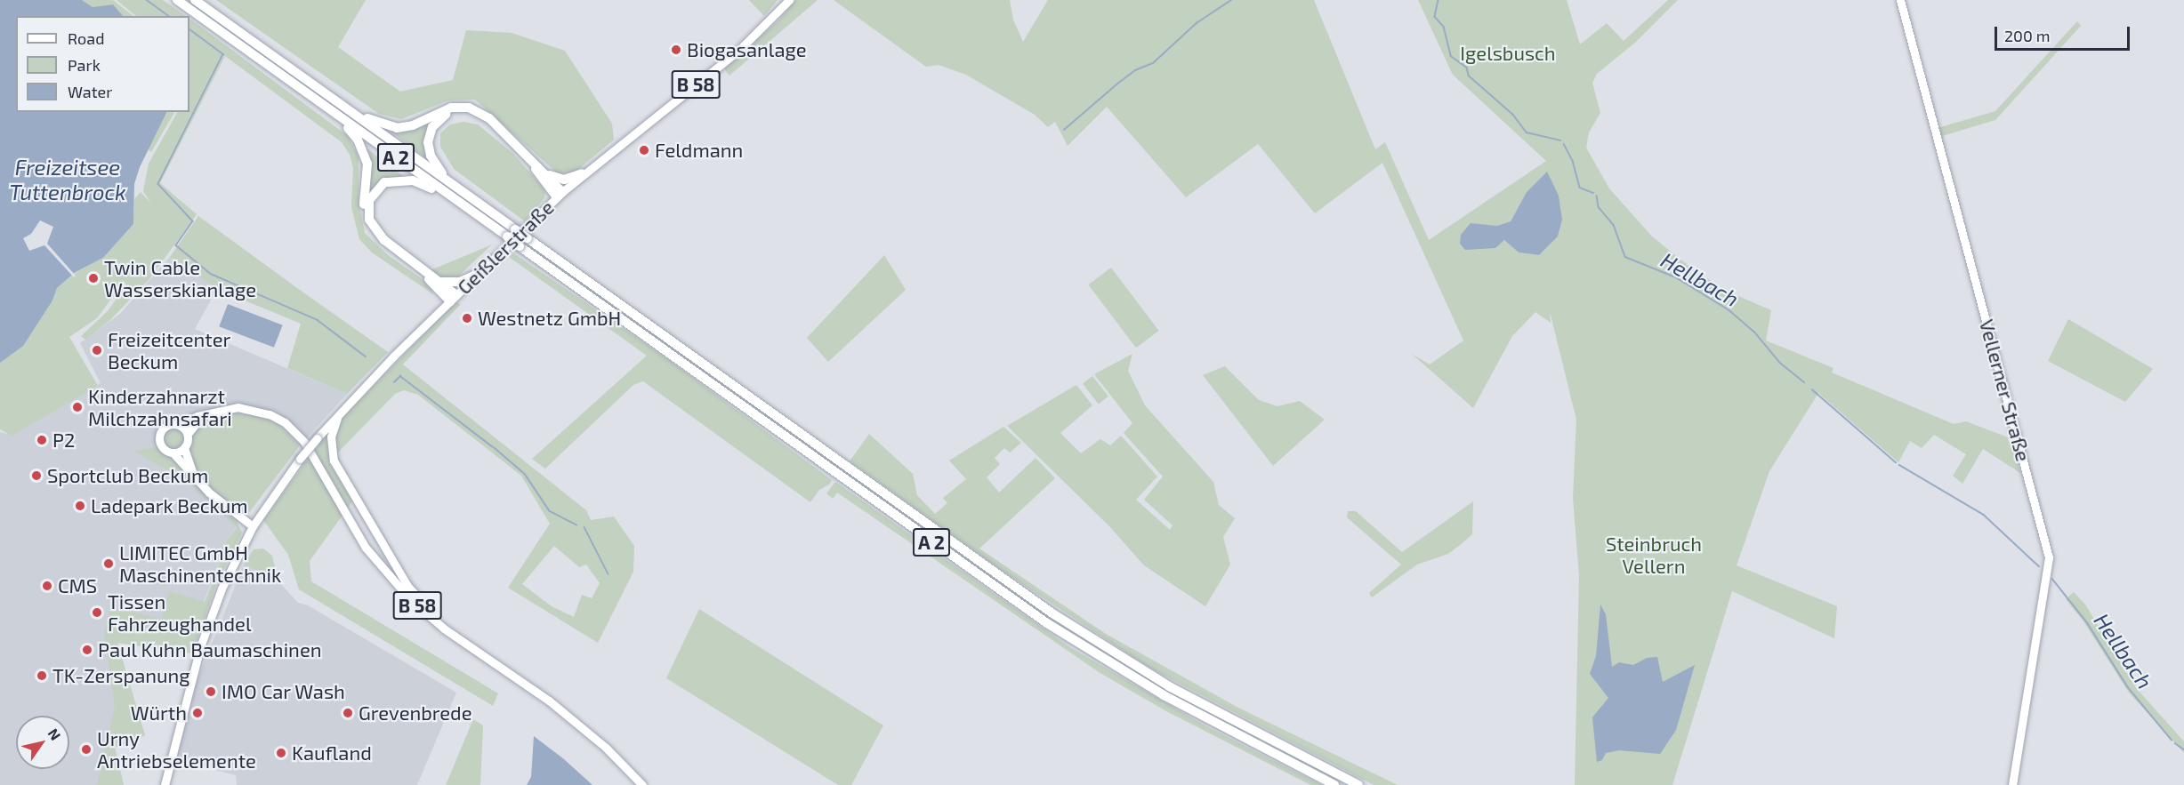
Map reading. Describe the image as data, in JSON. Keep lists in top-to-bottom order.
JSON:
{
  "streets": {
    "highway": ["A 2"],
    "main road": ["B 58", "Geißlerstraße", "Vellerner Straße"]
  },
  "water": ["Freizeitsee Tuttenbrock", "Hellbach"],
  "parks": ["Igelsbusch", "Steinbruch Vellern"],
  "places": [
    "Biogasanlage",
    "Feldmann",
    "Twin Cable Wasserskianlage",
    "Westnetz GmbH",
    "Freizeitcenter Beckum",
    "Kinderzahnarzt Milchzahnsafari",
    "P2",
    "Sportclub Beckum",
    "Ladepark Beckum",
    "LIMITEC GmbH Maschinentechnik",
    "CMS",
    "Tissen Fahrzeughandel",
    "Paul Kuhn Baumaschinen",
    "TK-Zerspanung",
    "IMO Car Wash",
    "Würth",
    "Grevenbrede",
    "Urny Antriebselemente",
    "Kaufland"
  ],
  "legend": ["Road", "Park", "Water"],
  "scale_bar": "200 m",
  "north": "top right"
}
